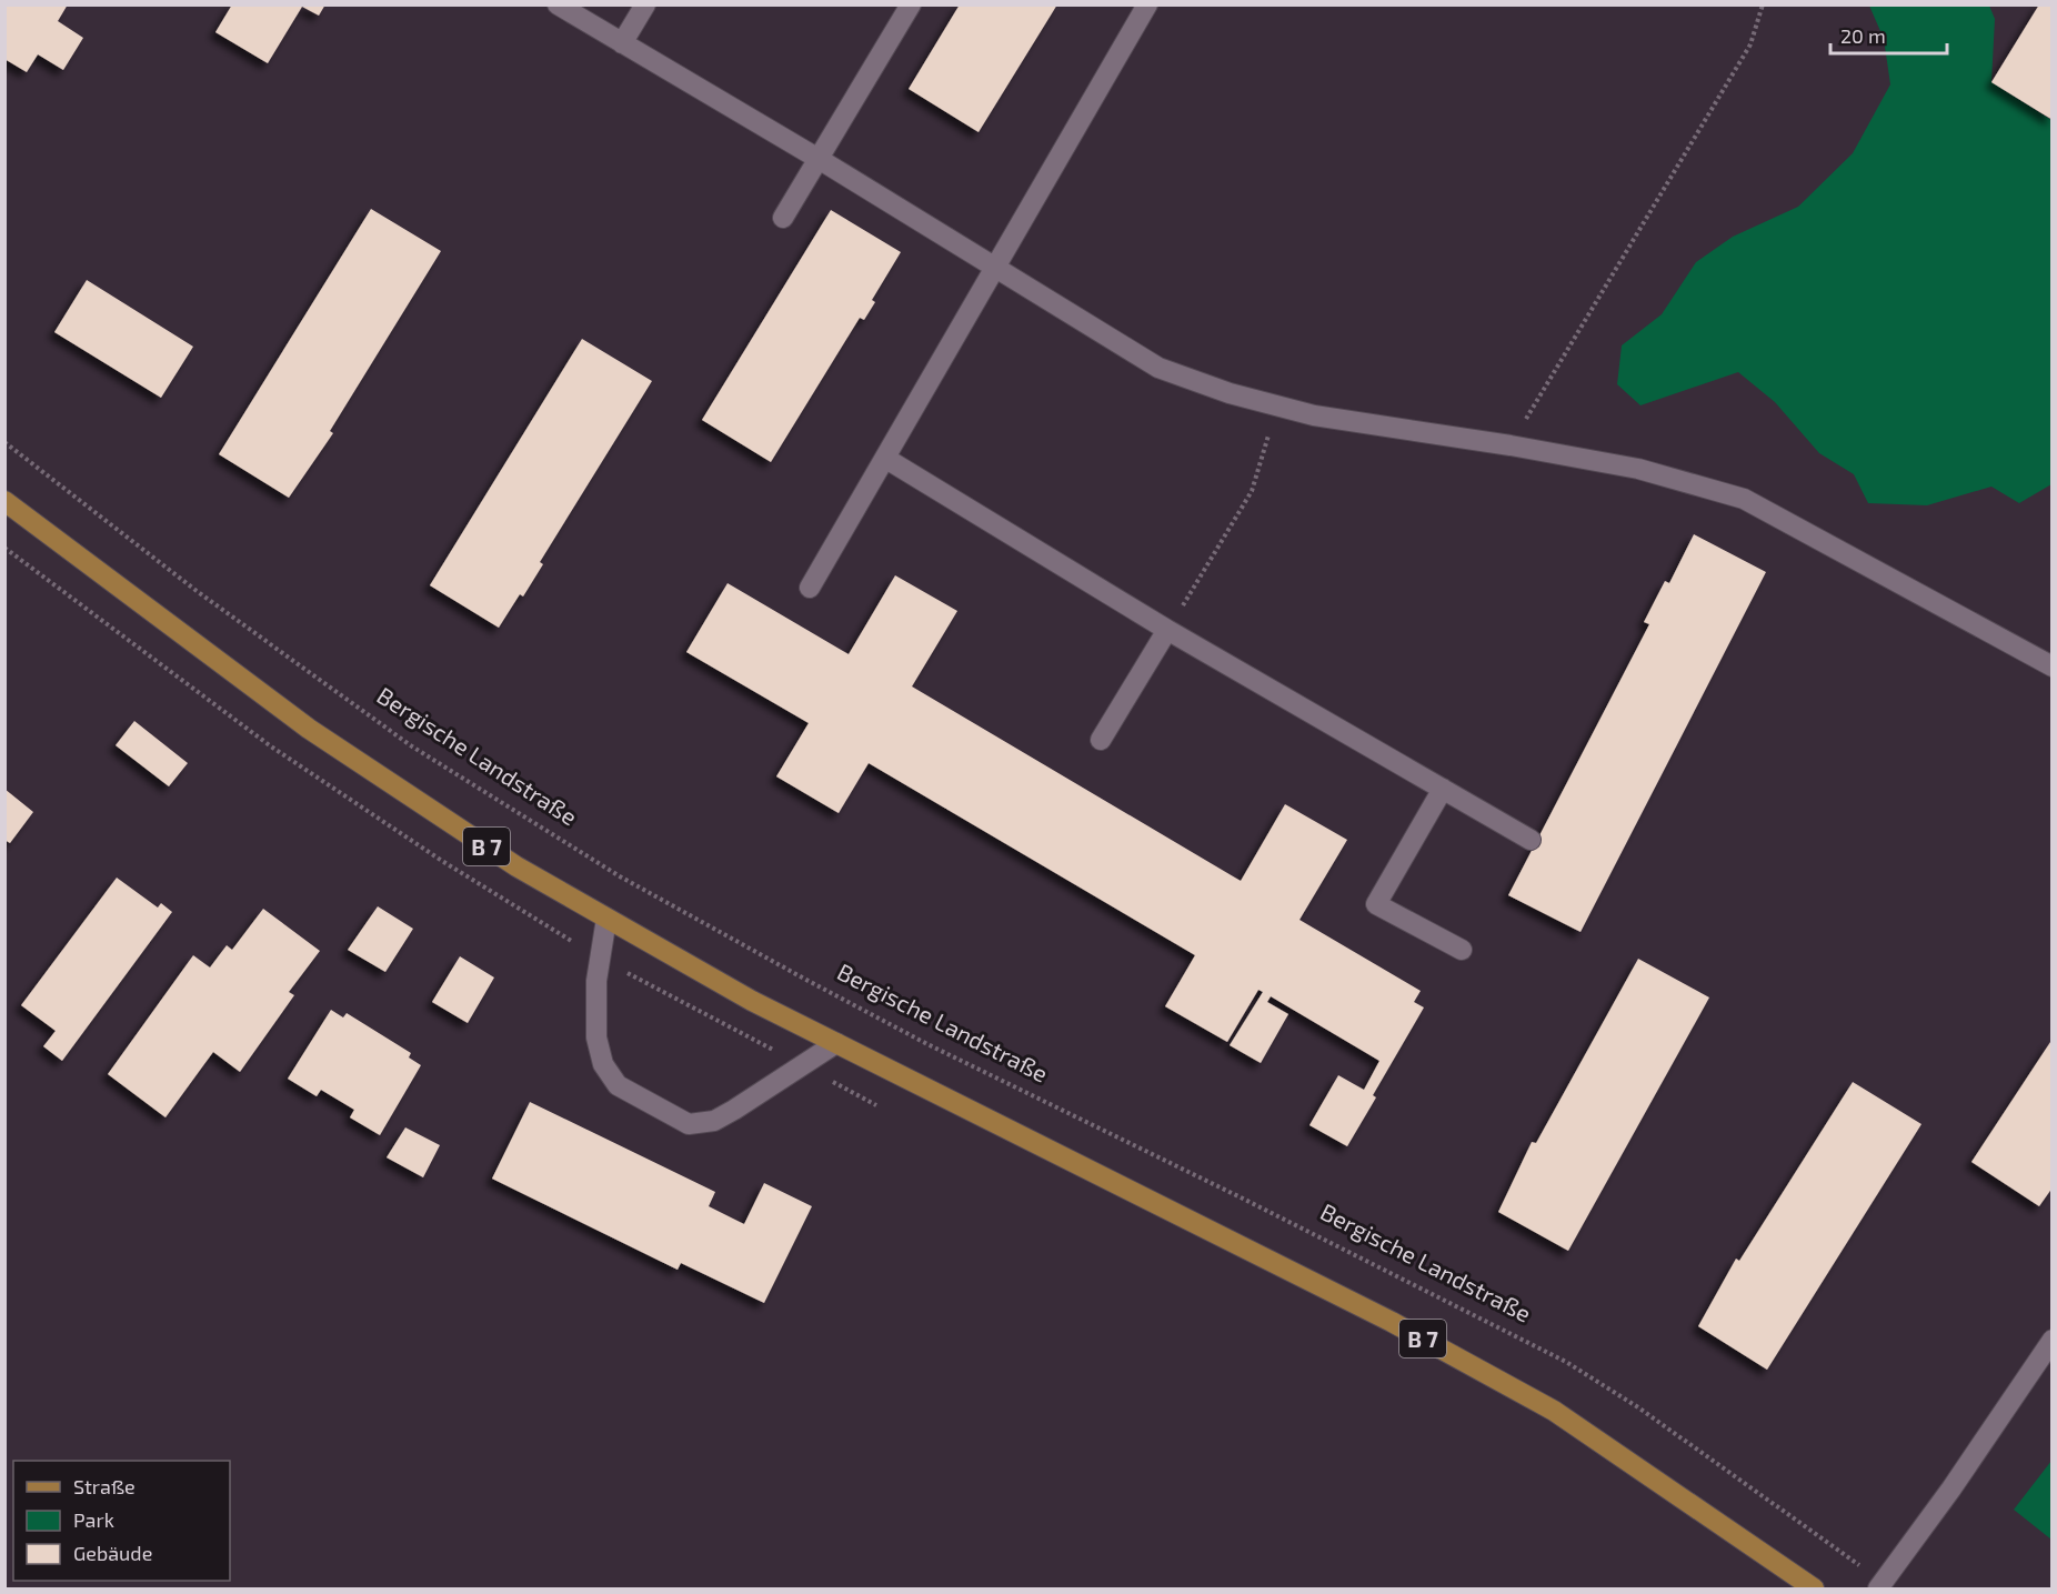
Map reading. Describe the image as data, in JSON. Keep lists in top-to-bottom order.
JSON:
{
  "streets": {
    "main road": ["B 7"],
    "path": ["Bergische Landstraße"]
  },
  "legend": ["Straße", "Park", "Gebäude"],
  "scale_bar": "20 m"
}
